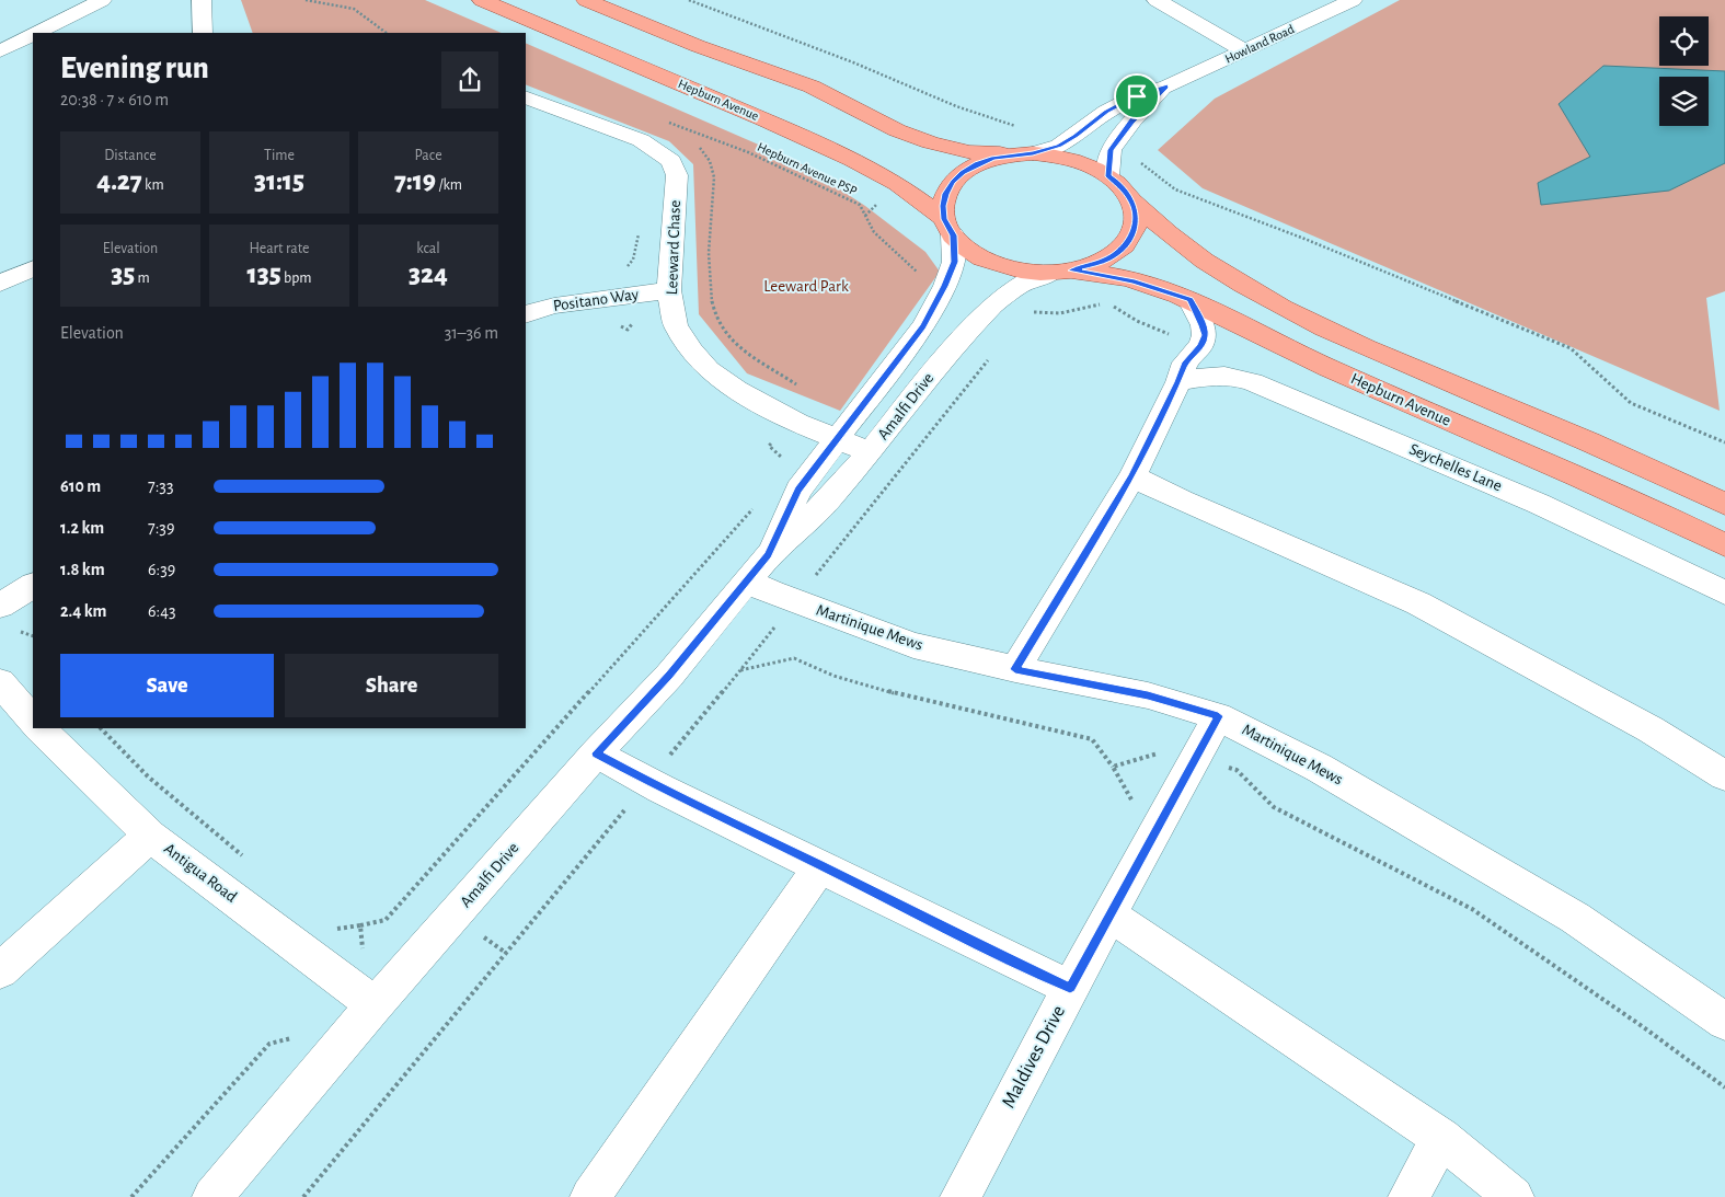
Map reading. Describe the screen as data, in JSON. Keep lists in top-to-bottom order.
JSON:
{
  "streets": {
    "main road": ["Hepburn Avenue"],
    "street": [
      "Howland Road",
      "Leeward Chase",
      "Positano Way",
      "Amalfi Drive",
      "Seychelles Lane",
      "Martinique Mews",
      "Antigua Road",
      "Maldives Drive"
    ],
    "path": ["Hepburn Avenue PSP"]
  },
  "crossings": [
    ["Howland Road", "Hepburn Avenue"],
    ["Howland Road", "Amalfi Drive"],
    ["Hepburn Avenue", "Amalfi Drive"],
    ["Leeward Chase", "Positano Way"],
    ["Leeward Chase", "Amalfi Drive"],
    ["Amalfi Drive", "Martinique Mews"],
    ["Amalfi Drive", "Antigua Road"],
    ["Martinique Mews", "Maldives Drive"]
  ],
  "parks": ["Leeward Park"],
  "page": {
    "heading": ["Evening run", "20:38 · 7 × 610 m"],
    "stats": [
      ["Distance", "4.27 km"],
      ["Time", "31:15"],
      ["Pace", "7:19 /km"],
      ["Elevation", "35 m"],
      ["Heart rate", "135 bpm"],
      ["kcal", "324"]
    ],
    "chart": ["Elevation", "31–36 m"],
    "list": [
      {
        "name": "610 m",
        "note": "7:33"
      },
      {
        "name": "1.2 km",
        "note": "7:39"
      },
      {
        "name": "1.8 km",
        "note": "6:39"
      },
      {
        "name": "2.4 km",
        "note": "6:43"
      }
    ],
    "buttons": ["Save", "Share"]
  }
}
